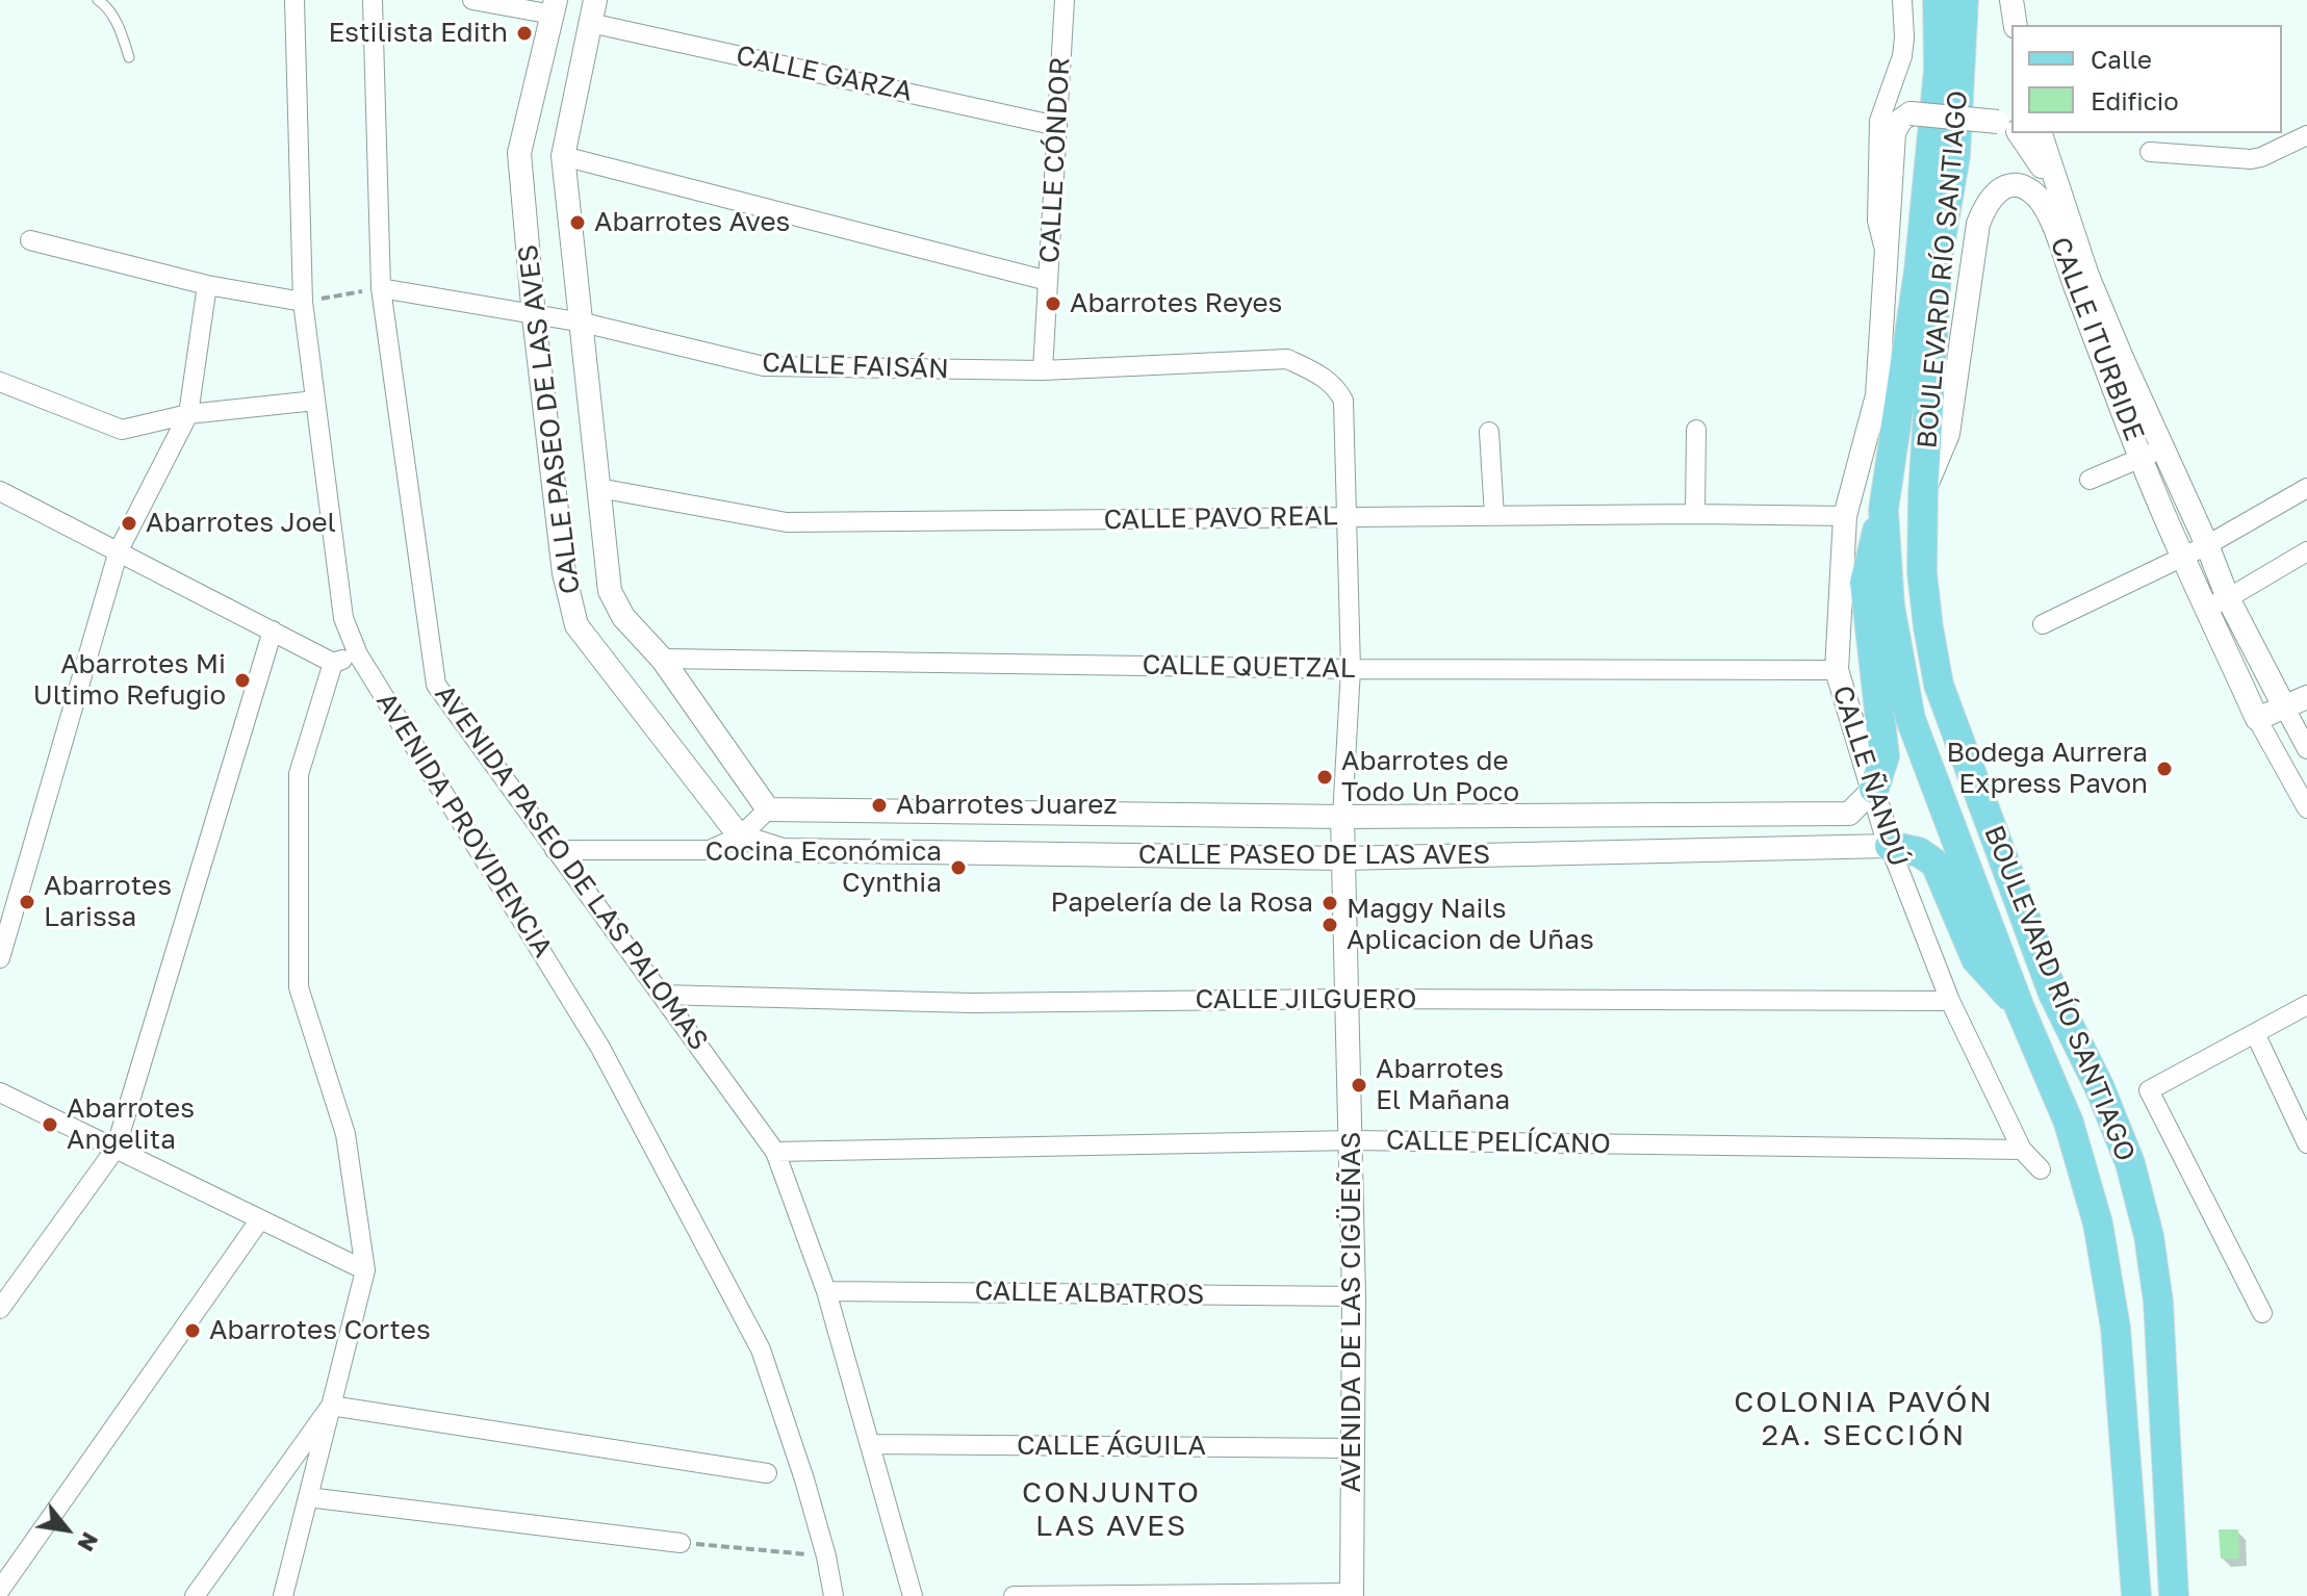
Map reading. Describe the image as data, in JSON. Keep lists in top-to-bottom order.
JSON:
{
  "streets": {
    "main road": ["BOULEVARD RÍO SANTIAGO"],
    "street": [
      "CALLE GARZA",
      "CALLE CÓNDOR",
      "CALLE ITURBIDE",
      "CALLE FAISÁN",
      "CALLE PASEO DE LAS AVES",
      "CALLE PAVO REAL",
      "CALLE QUETZAL",
      "CALLE ÑANDÚ",
      "AVENIDA PROVIDENCIA",
      "AVENIDA PASEO DE LAS PALOMAS",
      "CALLE JILGUERO",
      "CALLE PELÍCANO",
      "CALLE ALBATROS",
      "AVENIDA DE LAS CIGÜEÑAS",
      "CALLE ÁGUILA"
    ]
  },
  "crossings": [
    ["CALLE GARZA", "CALLE CÓNDOR"],
    ["CALLE GARZA", "CALLE PASEO DE LAS AVES"],
    ["CALLE CÓNDOR", "CALLE FAISÁN"],
    ["BOULEVARD RÍO SANTIAGO", "CALLE ITURBIDE"],
    ["CALLE FAISÁN", "CALLE PASEO DE LAS AVES"],
    ["CALLE FAISÁN", "AVENIDA PASEO DE LAS PALOMAS"],
    ["CALLE FAISÁN", "AVENIDA DE LAS CIGÜEÑAS"],
    ["CALLE PASEO DE LAS AVES", "CALLE PAVO REAL"],
    ["CALLE PASEO DE LAS AVES", "CALLE QUETZAL"],
    ["CALLE PASEO DE LAS AVES", "CALLE ÑANDÚ"],
    ["CALLE PASEO DE LAS AVES", "AVENIDA DE LAS CIGÜEÑAS"],
    ["CALLE PAVO REAL", "CALLE ÑANDÚ"],
    ["CALLE PAVO REAL", "AVENIDA DE LAS CIGÜEÑAS"],
    ["CALLE QUETZAL", "CALLE ÑANDÚ"],
    ["CALLE QUETZAL", "AVENIDA DE LAS CIGÜEÑAS"],
    ["CALLE ÑANDÚ", "CALLE JILGUERO"],
    ["CALLE ÑANDÚ", "CALLE PELÍCANO"],
    ["AVENIDA PASEO DE LAS PALOMAS", "CALLE JILGUERO"],
    ["AVENIDA PASEO DE LAS PALOMAS", "CALLE PELÍCANO"],
    ["AVENIDA PASEO DE LAS PALOMAS", "CALLE ALBATROS"],
    ["AVENIDA PASEO DE LAS PALOMAS", "CALLE ÁGUILA"],
    ["CALLE JILGUERO", "AVENIDA DE LAS CIGÜEÑAS"],
    ["CALLE PELÍCANO", "AVENIDA DE LAS CIGÜEÑAS"],
    ["CALLE ALBATROS", "AVENIDA DE LAS CIGÜEÑAS"],
    ["AVENIDA DE LAS CIGÜEÑAS", "CALLE ÁGUILA"]
  ],
  "districts": ["COLONIA PAVÓN 2A. SECCIÓN", "CONJUNTO LAS AVES"],
  "places": [
    "Estilista Edith",
    "Abarrotes Aves",
    "Abarrotes Reyes",
    "Abarrotes Joel",
    "Abarrotes Mi Ultimo Refugio",
    "Bodega Aurrera Express Pavon",
    "Abarrotes de Todo Un Poco",
    "Abarrotes Juarez",
    "Cocina Económica Cynthia",
    "Abarrotes Larissa",
    "Papelería de la Rosa",
    "Maggy Nails Aplicacion de Uñas",
    "Abarrotes El Mañana",
    "Abarrotes Angelita",
    "Abarrotes Cortes"
  ],
  "legend": ["Calle", "Edificio"],
  "north": "bottom right"
}
